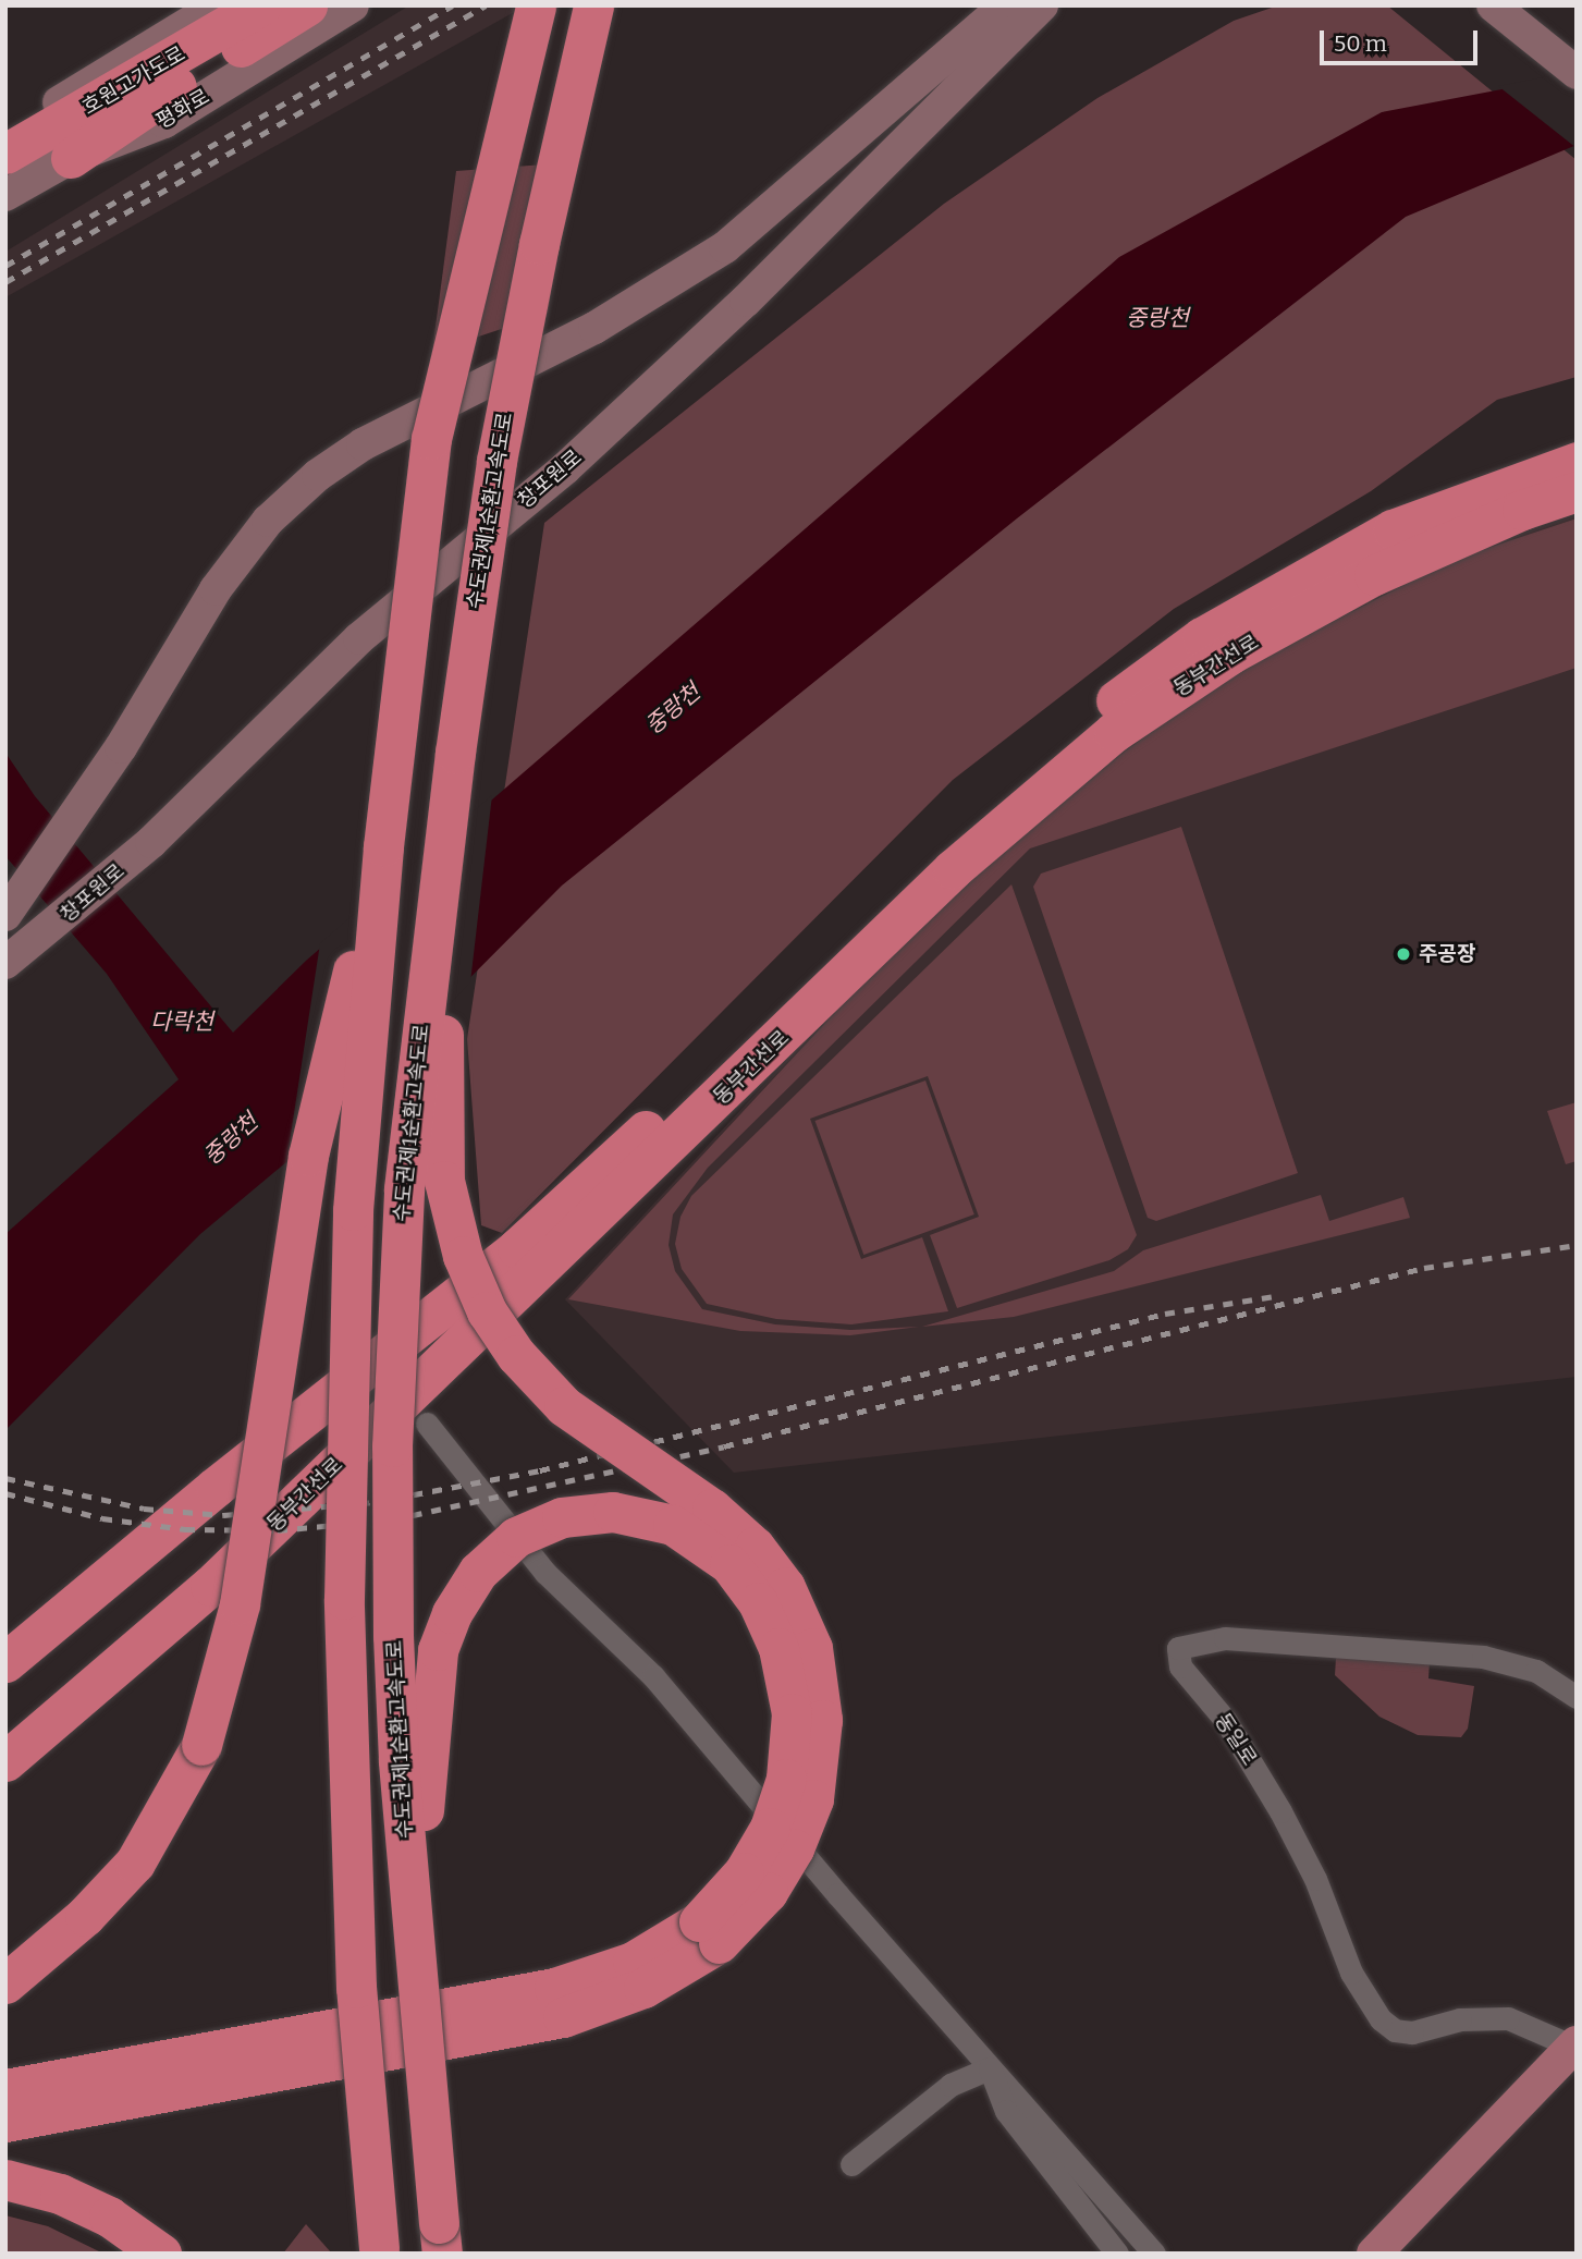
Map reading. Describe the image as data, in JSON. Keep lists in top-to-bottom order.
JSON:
{
  "streets": {
    "highway": ["호원고가도로", "수도권제1순환고속도로", "동부간선로"],
    "main road": ["동일로"],
    "street": ["평화로", "창포원로"]
  },
  "crossings": [
    ["호원고가도로", "평화로"]
  ],
  "water": ["중랑천", "다락천"],
  "places": ["주공장"],
  "scale_bar": "50 m"
}
